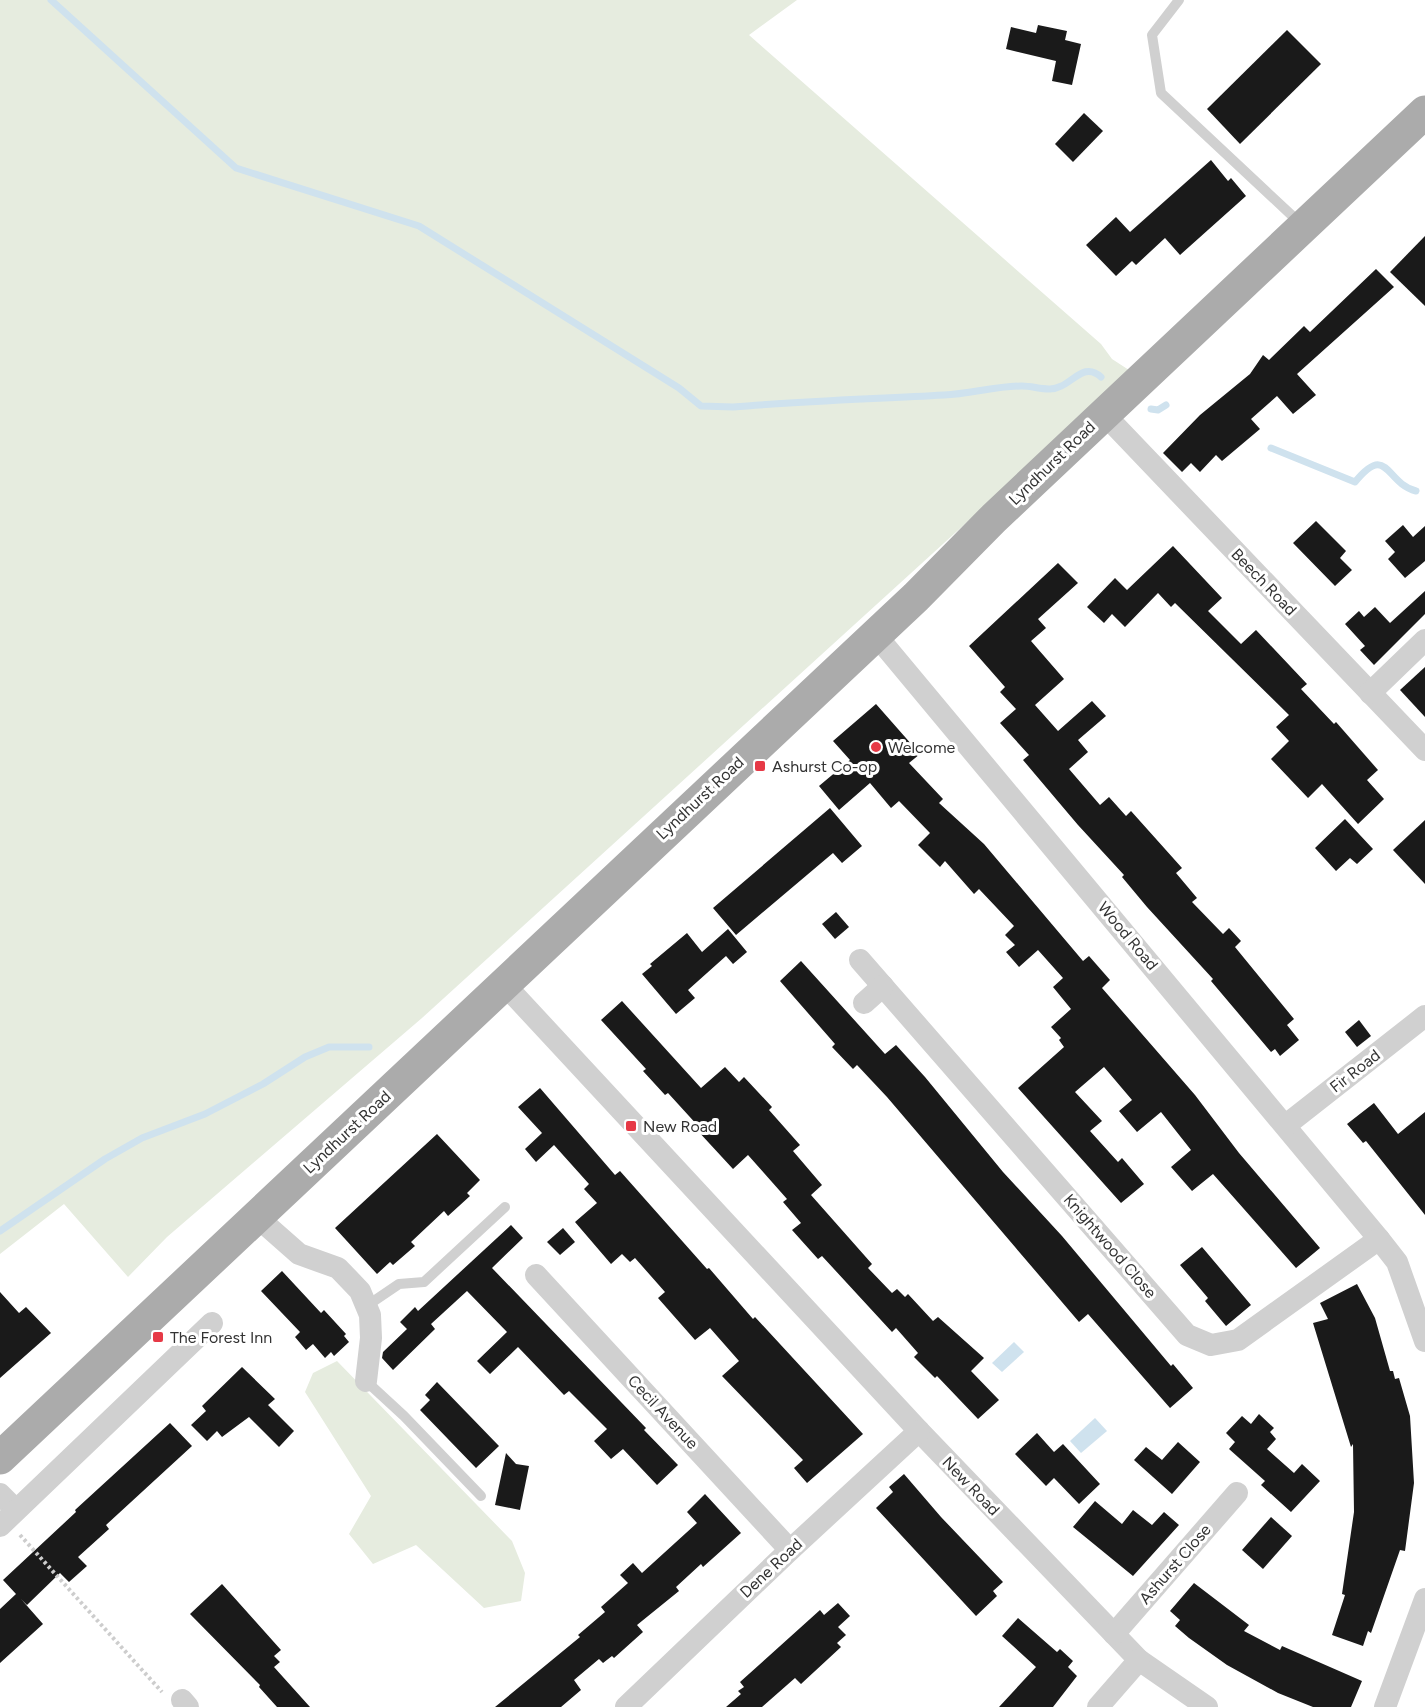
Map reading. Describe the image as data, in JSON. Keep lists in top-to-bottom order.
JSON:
{
  "streets": {
    "main road": ["Lyndhurst Road"],
    "street": [
      "Beech Road",
      "Wood Road",
      "Fir Road",
      "Knightwood Close",
      "Cecil Avenue",
      "New Road",
      "Ashurst Close",
      "Dene Road"
    ]
  },
  "crossings": [
    ["Lyndhurst Road", "Beech Road"],
    ["Lyndhurst Road", "Wood Road"],
    ["Lyndhurst Road", "New Road"],
    ["Wood Road", "Fir Road"],
    ["Wood Road", "Knightwood Close"],
    ["Cecil Avenue", "Dene Road"],
    ["New Road", "Ashurst Close"],
    ["New Road", "Dene Road"]
  ],
  "places": {
    "other": ["Welcome"],
    "transit": ["Ashurst Co-op", "New Road", "The Forest Inn"]
  }
}
